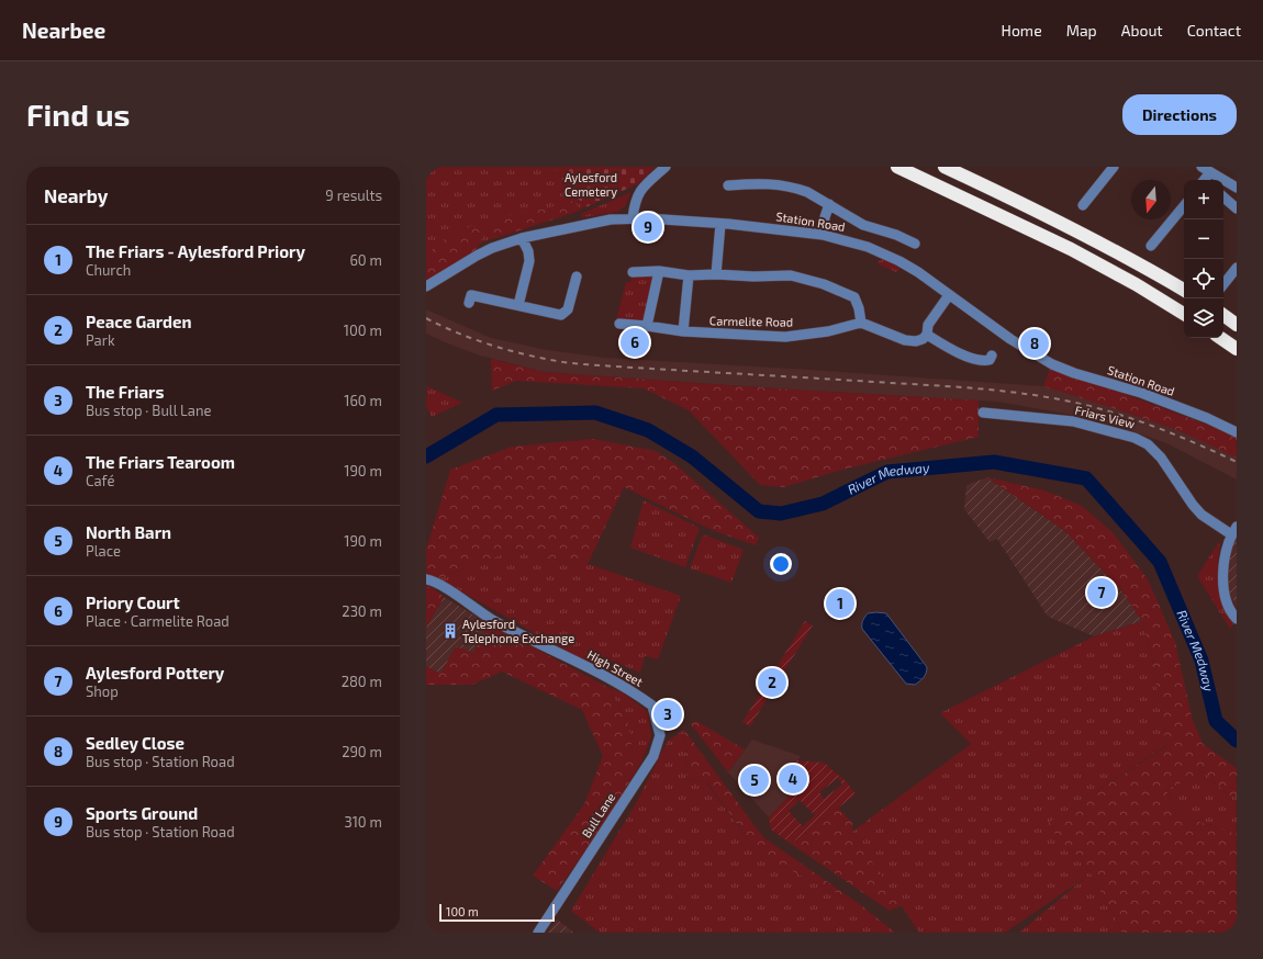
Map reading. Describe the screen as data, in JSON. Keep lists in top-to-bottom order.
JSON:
{
  "streets": {
    "street": [
      "Station Road",
      "Carmelite Road",
      "Friars View",
      "High Street",
      "Bull Lane"
    ]
  },
  "crossings": [
    ["High Street", "Bull Lane"]
  ],
  "water": ["River Medway"],
  "parks": ["Aylesford Cemetery"],
  "places": {
    "building": ["Aylesford Telephone Exchange"]
  },
  "scale_bar": "100 m",
  "north": "bottom",
  "page": {
    "header": "Nearbee",
    "nav": [
      "Home",
      "Map",
      "About",
      "Contact"
    ],
    "buttons": "Directions",
    "title": "Find us",
    "heading": ["Nearby", "9 results"],
    "map_buttons": ["+", "−"],
    "pins": [
      "9",
      "6",
      "8",
      "7",
      "1",
      "2",
      "3",
      "4",
      "5"
    ],
    "list": [
      {
        "mark": "1",
        "name": "The Friars - Aylesford Priory",
        "note": "Church",
        "value": "60 m"
      },
      {
        "mark": "2",
        "name": "Peace Garden",
        "note": "Park",
        "value": "100 m"
      },
      {
        "mark": "3",
        "name": "The Friars",
        "note": "Bus stop · Bull Lane",
        "value": "160 m"
      },
      {
        "mark": "4",
        "name": "The Friars Tearoom",
        "note": "Café",
        "value": "190 m"
      },
      {
        "mark": "5",
        "name": "North Barn",
        "note": "Place",
        "value": "190 m"
      },
      {
        "mark": "6",
        "name": "Priory Court",
        "note": "Place · Carmelite Road",
        "value": "230 m"
      },
      {
        "mark": "7",
        "name": "Aylesford Pottery",
        "note": "Shop",
        "value": "280 m"
      },
      {
        "mark": "8",
        "name": "Sedley Close",
        "note": "Bus stop · Station Road",
        "value": "290 m"
      },
      {
        "mark": "9",
        "name": "Sports Ground",
        "note": "Bus stop · Station Road",
        "value": "310 m"
      }
    ],
    "scale": "100 m"
  }
}
